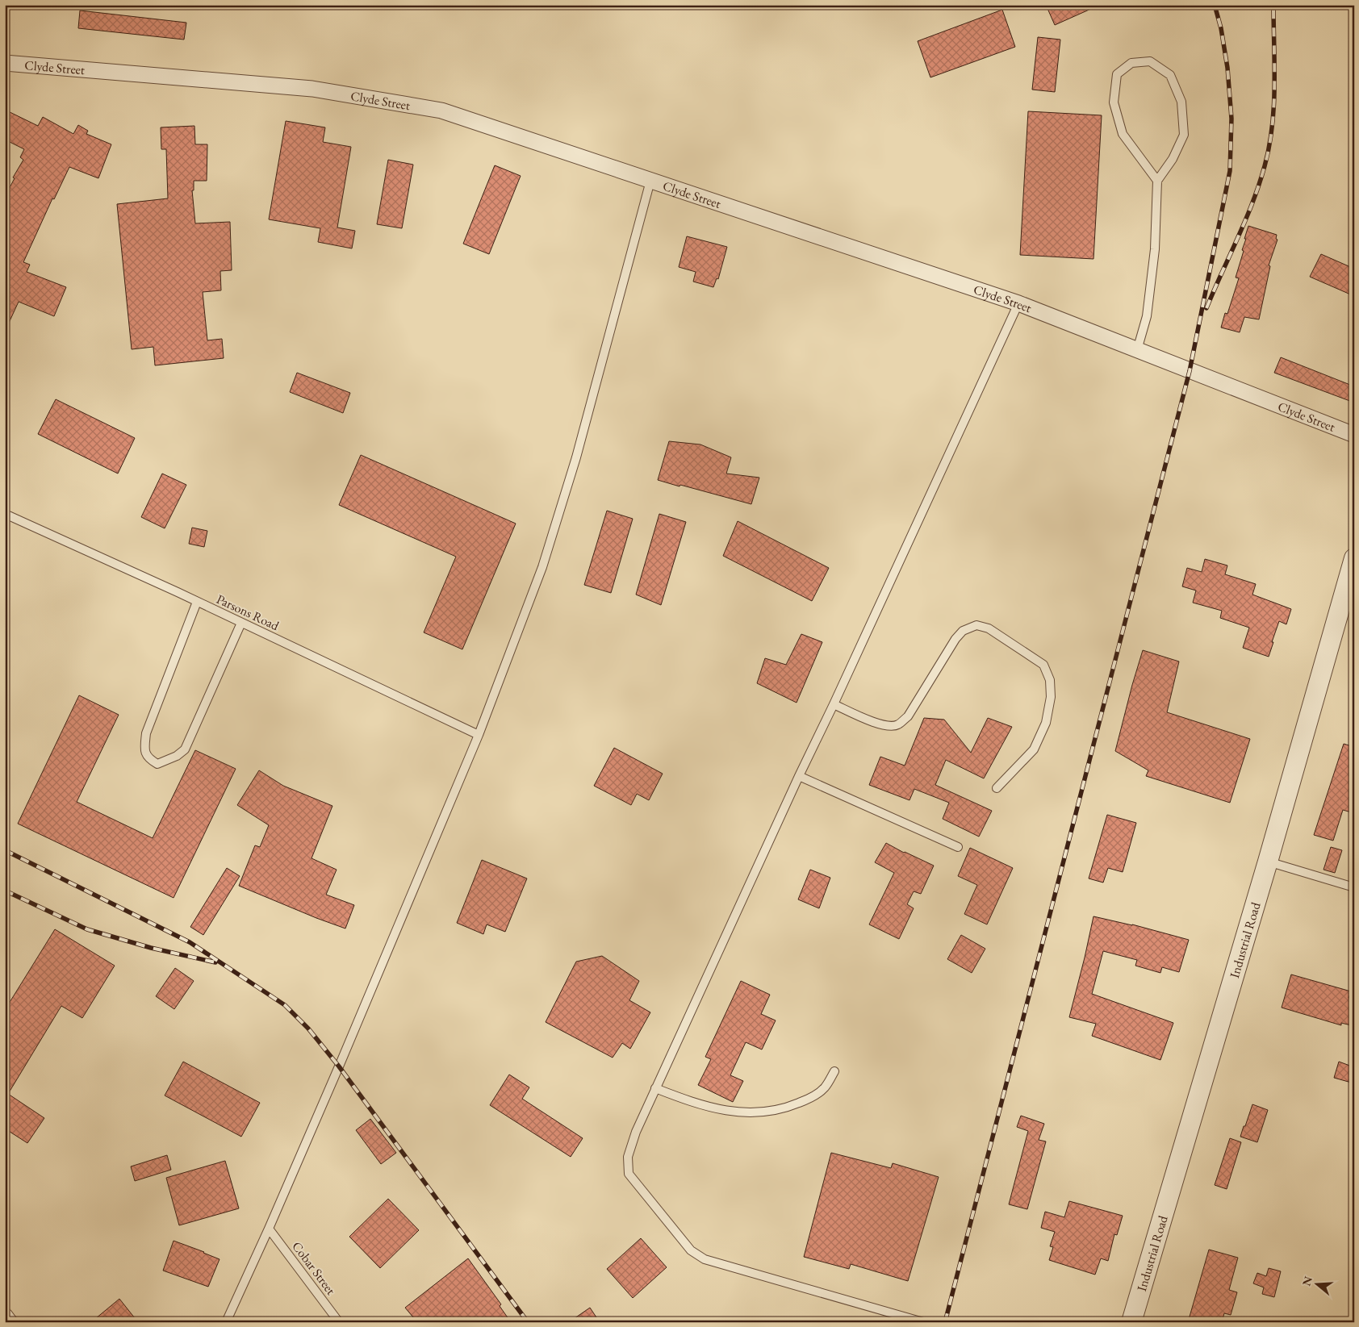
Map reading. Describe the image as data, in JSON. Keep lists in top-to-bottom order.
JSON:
{
  "streets": {
    "street": ["Clyde Street", "Industrial Road"],
    "lane": ["Parsons Road", "Cobar Street"]
  },
  "north": "left"
}
